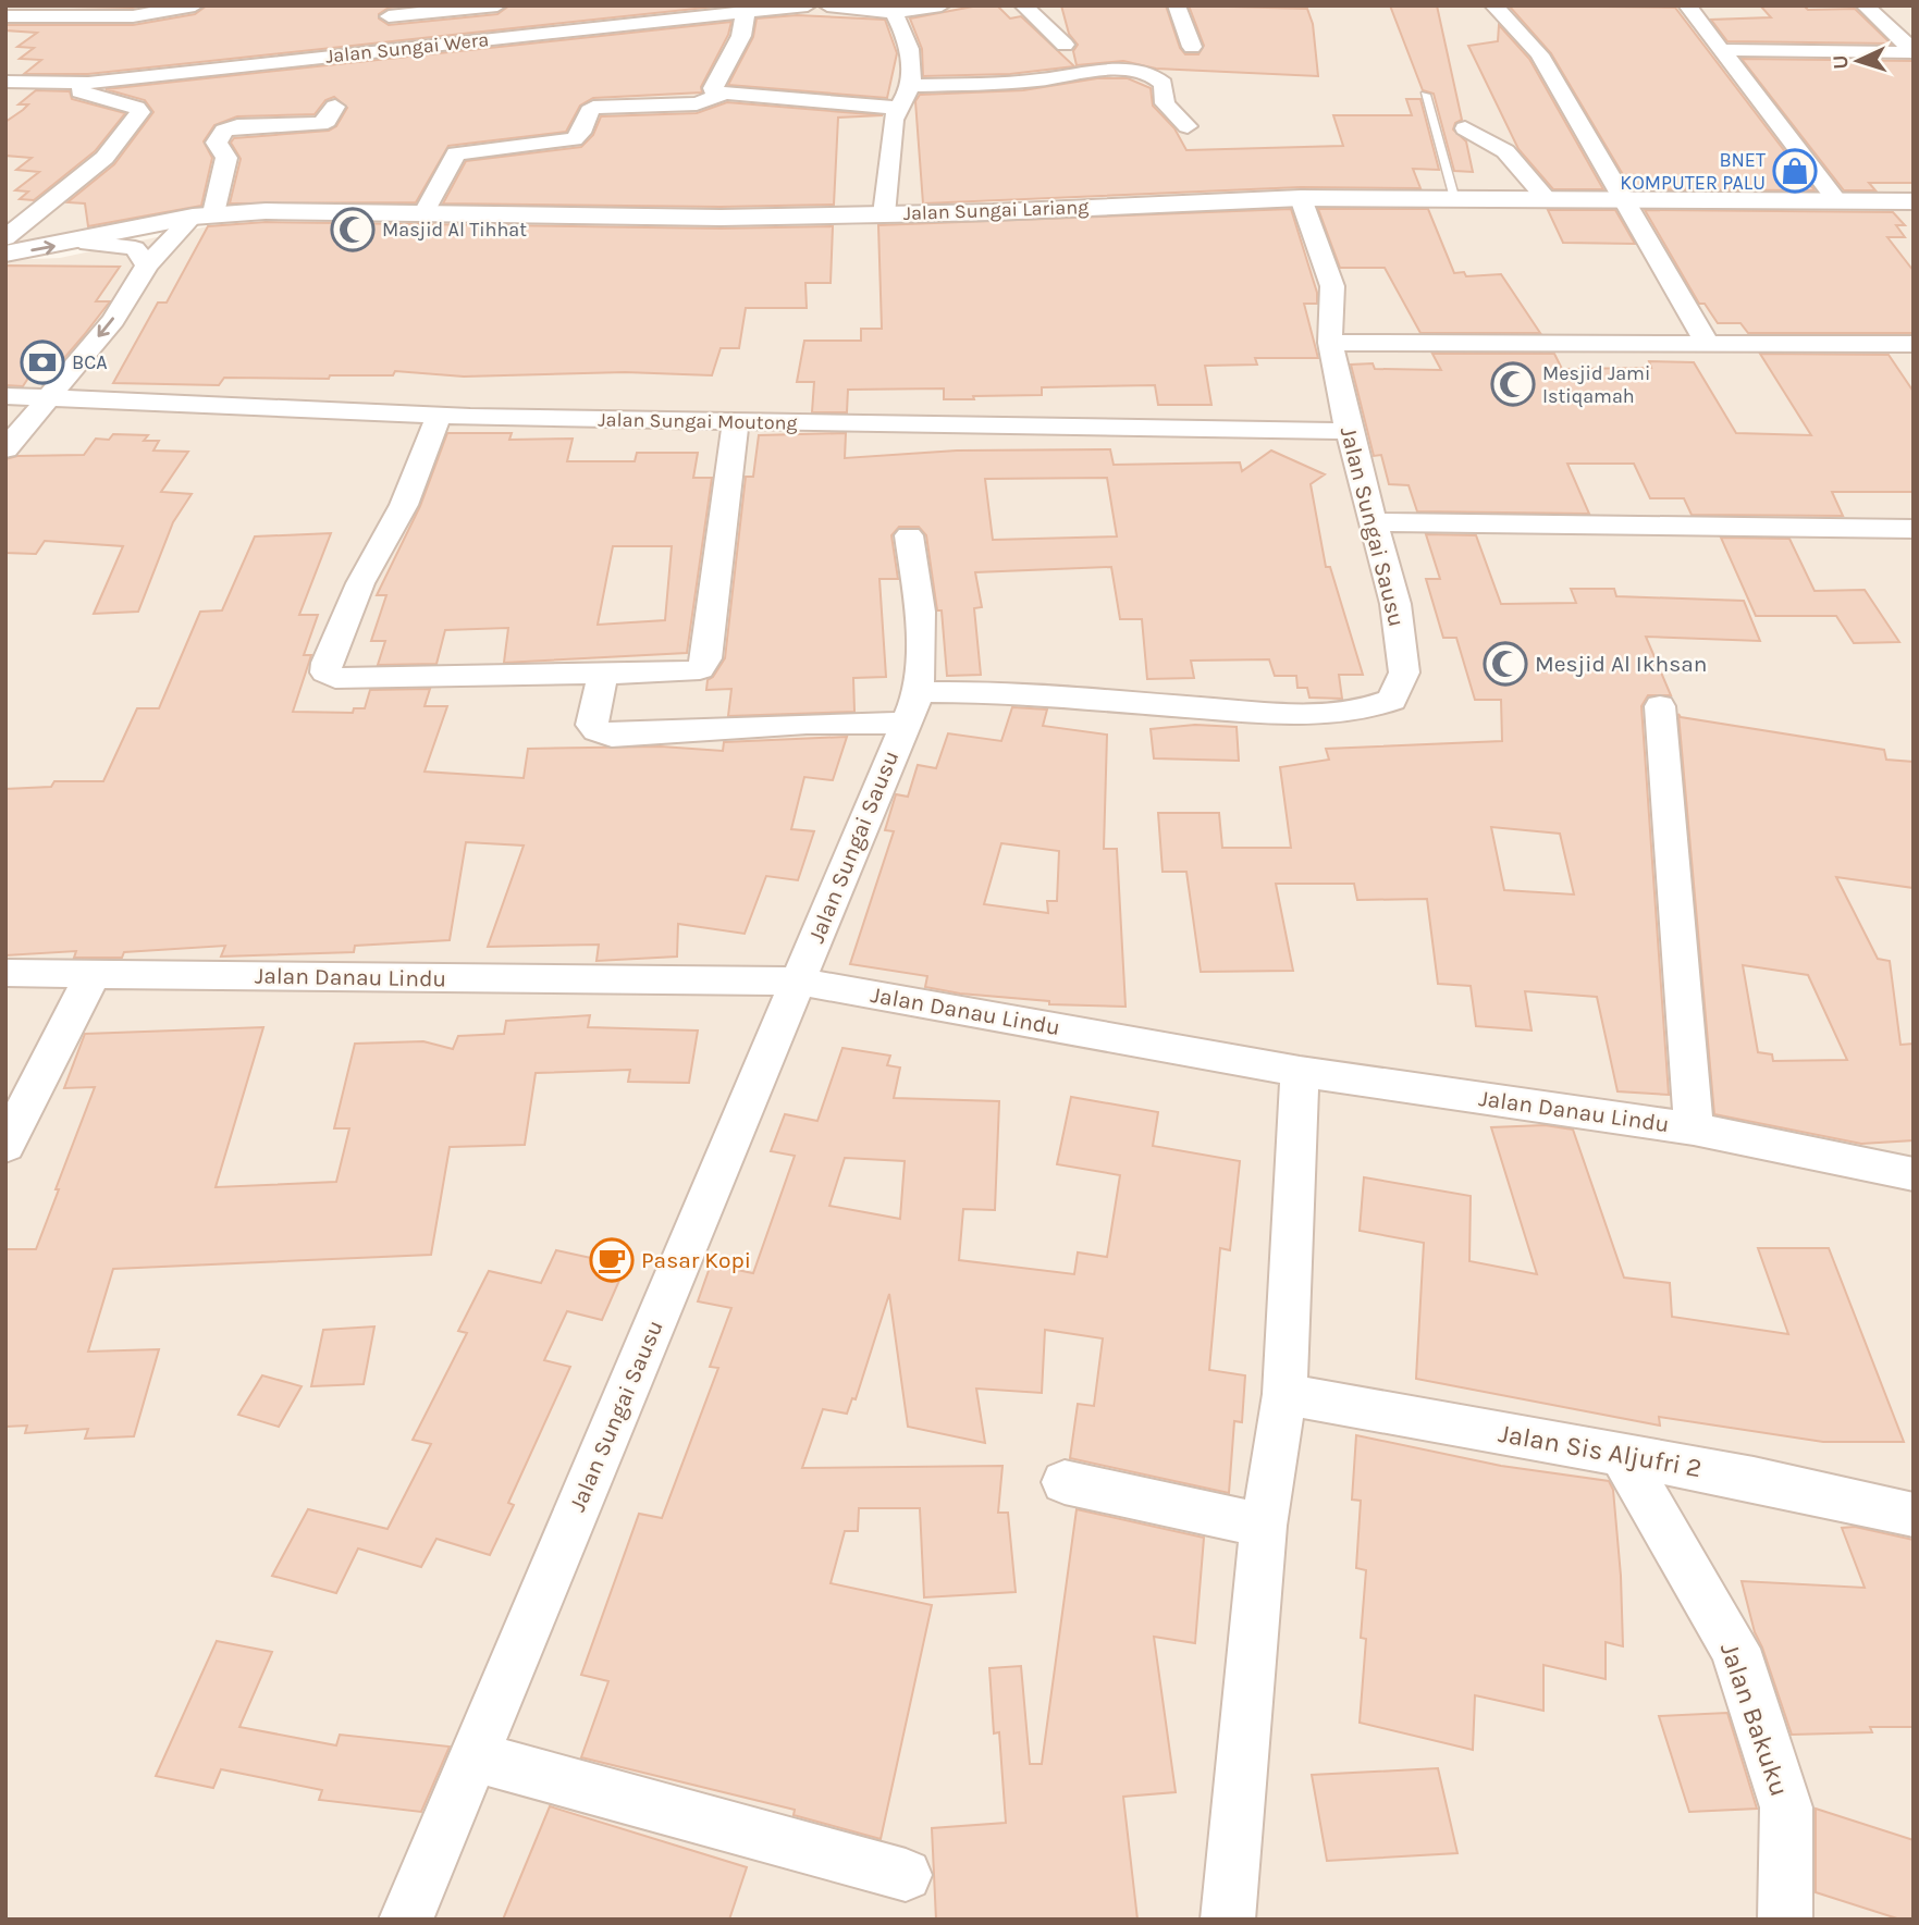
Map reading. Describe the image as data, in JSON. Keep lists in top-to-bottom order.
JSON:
{
  "streets": {
    "street": [
      "Jalan Sungai Wera",
      "Jalan Sungai Lariang",
      "Jalan Sungai Moutong",
      "Jalan Sungai Sausu",
      "Jalan Danau Lindu",
      "Jalan Sis Aljufri 2",
      "Jalan Bakuku"
    ]
  },
  "crossings": [
    ["Jalan Sungai Lariang", "Jalan Sungai Sausu"],
    ["Jalan Sungai Moutong", "Jalan Sungai Sausu"],
    ["Jalan Sungai Sausu", "Jalan Danau Lindu"],
    ["Jalan Sis Aljufri 2", "Jalan Bakuku"]
  ],
  "places": {
    "shop": ["BNET KOMPUTER PALU"],
    "mosque": ["Masjid Al Tihhat", "Mesjid Jami Istiqamah", "Mesjid Al Ikhsan"],
    "bank": ["BCA"],
    "cafe": ["Pasar Kopi"]
  },
  "north": "left"
}
